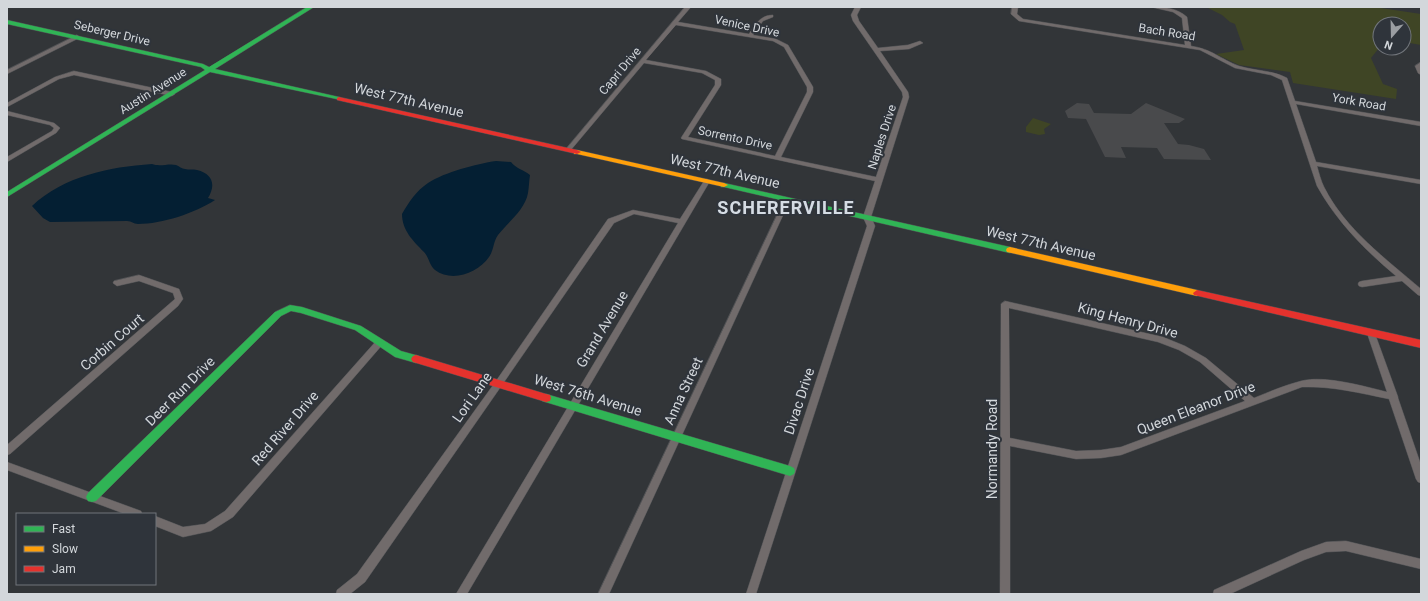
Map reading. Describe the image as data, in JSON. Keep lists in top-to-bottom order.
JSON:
{
  "streets": {
    "street": [
      "Venice Drive",
      "Bach Road",
      "Seberger Drive",
      "Capri Drive",
      "Austin Avenue",
      "West 77th Avenue",
      "York Road",
      "Naples Drive",
      "Sorrento Drive",
      "King Henry Drive",
      "Grand Avenue",
      "Corbin Court",
      "Deer Run Drive",
      "Anna Street",
      "West 76th Avenue",
      "Lori Lane",
      "Divac Drive",
      "Queen Eleanor Drive",
      "Red River Drive",
      "Normandy Road"
    ]
  },
  "crossings": [
    ["Venice Drive", "Capri Drive"],
    ["Venice Drive", "Sorrento Drive"],
    ["Bach Road", "York Road"],
    ["Seberger Drive", "Austin Avenue"],
    ["Seberger Drive", "West 77th Avenue"],
    ["Capri Drive", "West 77th Avenue"],
    ["Capri Drive", "Sorrento Drive"],
    ["Austin Avenue", "West 77th Avenue"],
    ["West 77th Avenue", "Naples Drive"],
    ["West 77th Avenue", "Grand Avenue"],
    ["West 77th Avenue", "Anna Street"],
    ["West 77th Avenue", "Divac Drive"],
    ["Naples Drive", "Sorrento Drive"],
    ["Naples Drive", "Divac Drive"],
    ["King Henry Drive", "Queen Eleanor Drive"],
    ["King Henry Drive", "Normandy Road"],
    ["Grand Avenue", "West 76th Avenue"],
    ["Grand Avenue", "Lori Lane"],
    ["Deer Run Drive", "West 76th Avenue"],
    ["Anna Street", "West 76th Avenue"],
    ["West 76th Avenue", "Lori Lane"],
    ["West 76th Avenue", "Divac Drive"],
    ["West 76th Avenue", "Red River Drive"],
    ["Queen Eleanor Drive", "Normandy Road"]
  ],
  "districts": ["SCHERERVILLE"],
  "legend": ["Fast", "Slow", "Jam"],
  "north": "bottom"
}
